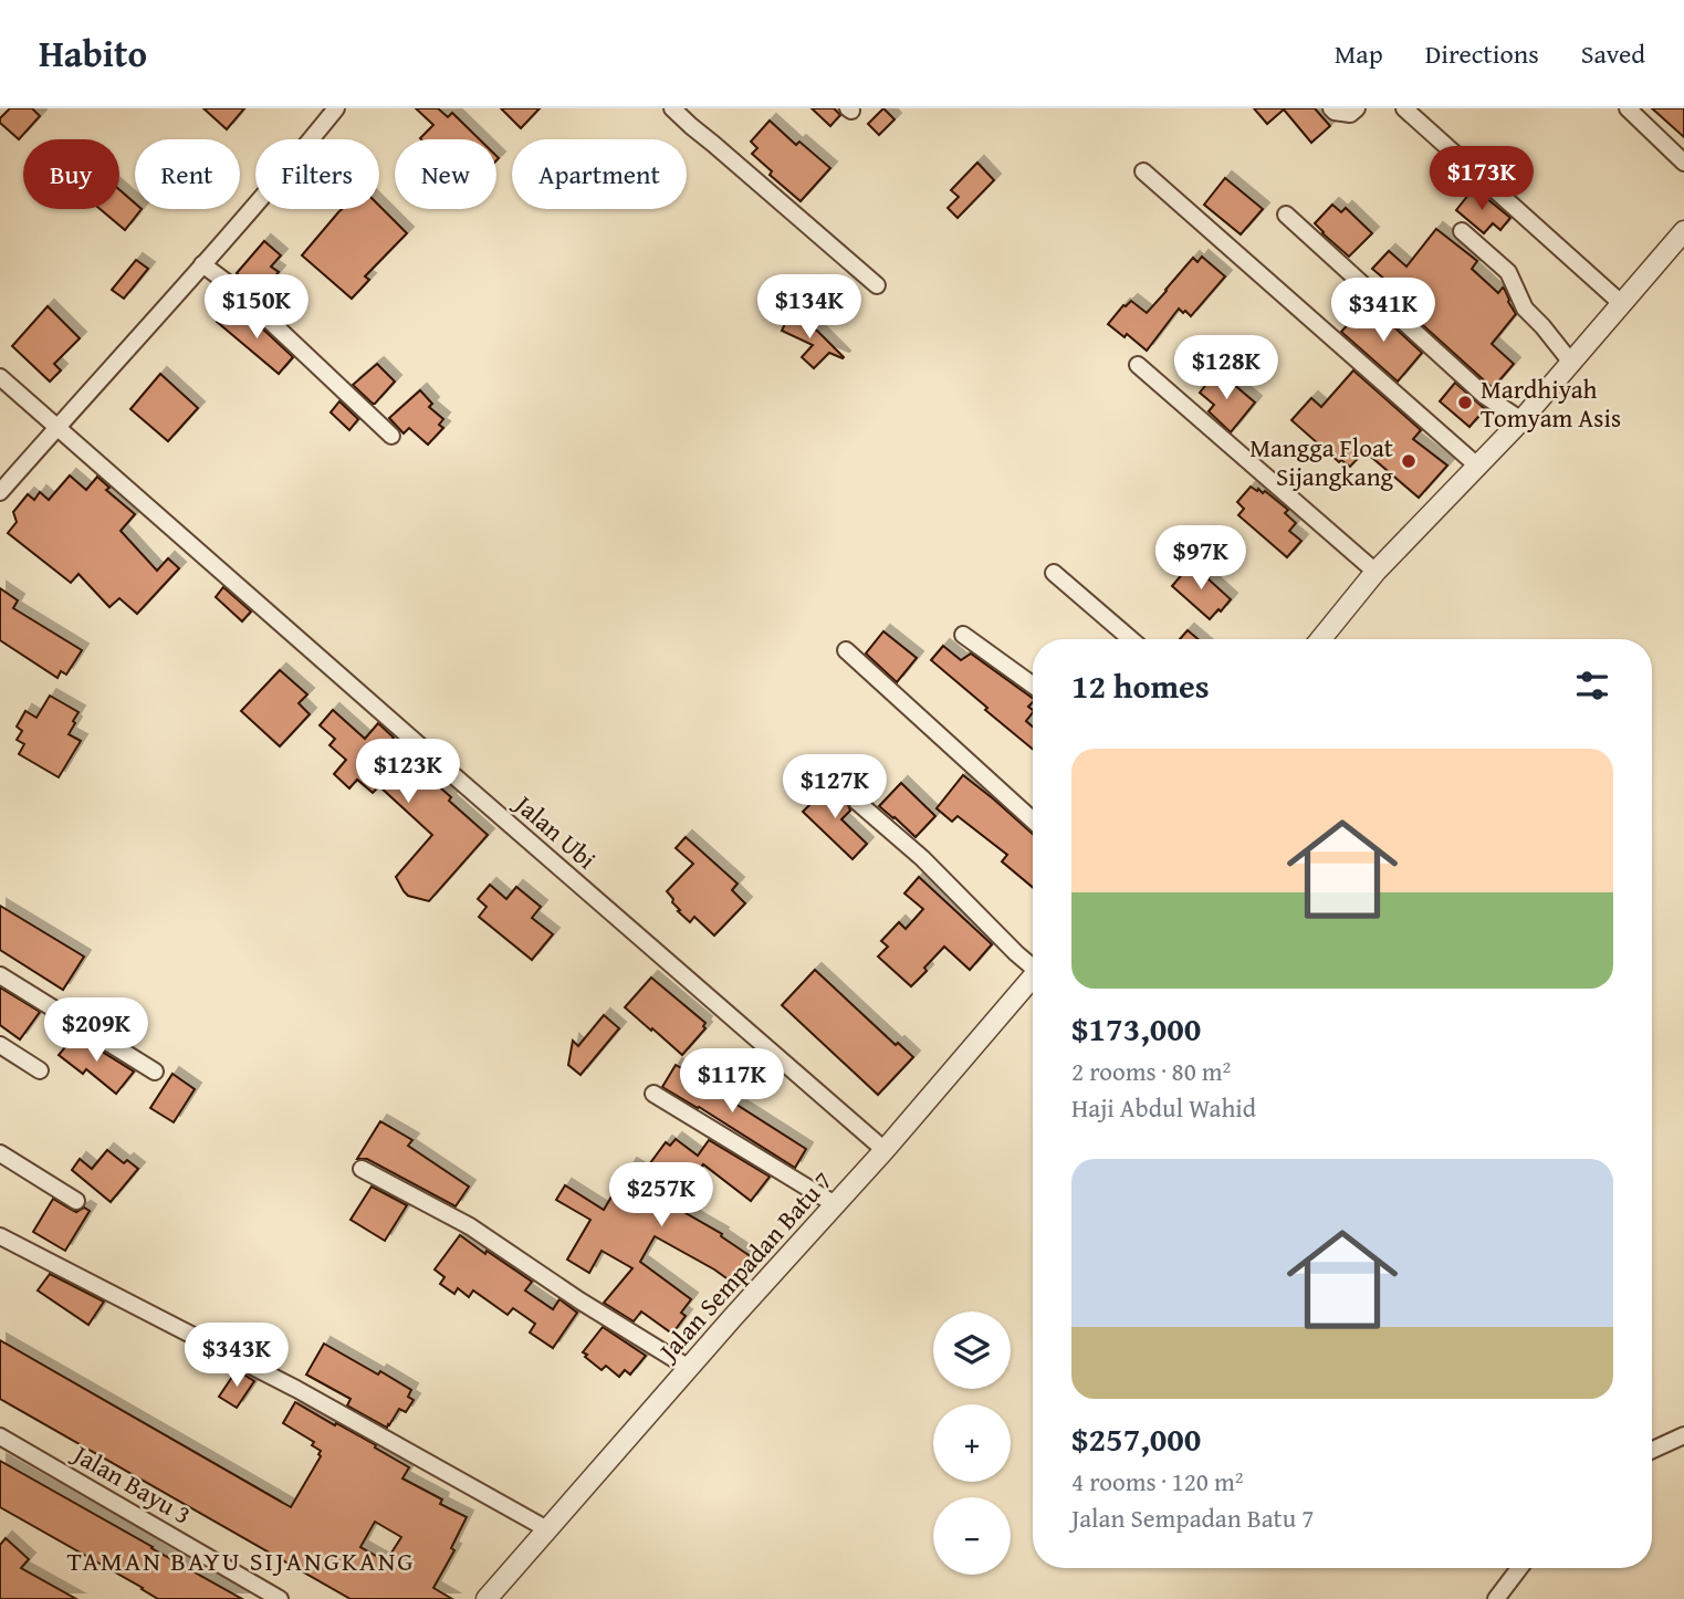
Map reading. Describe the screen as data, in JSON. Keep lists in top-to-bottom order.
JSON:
{
  "streets": {
    "street": ["Jalan Ubi", "Jalan Sempadan Batu 7", "Jalan Bayu 3"]
  },
  "crossings": [
    ["Jalan Ubi", "Jalan Sempadan Batu 7"]
  ],
  "districts": ["TAMAN BAYU SIJANGKANG"],
  "places": ["Mardhiyah Tomyam Asis", "Mangga Float Sijangkang"],
  "page": {
    "header": "Habito",
    "nav": ["Map", "Directions", "Saved"],
    "chip": [
      "Buy",
      "Rent",
      "Filters",
      "New",
      "Apartment"
    ],
    "price": [
      "$173K",
      "$150K",
      "$134K",
      "$341K",
      "$128K",
      "$97K",
      "$123K",
      "$127K",
      "$209K",
      "$117K",
      "$257K",
      "$343K"
    ],
    "heading": "12 homes",
    "list": [
      {
        "name": "$173,000",
        "note": "2 rooms · 80 m² · Haji Abdul Wahid"
      },
      {
        "name": "$257,000",
        "note": "4 rooms · 120 m² · Jalan Sempadan Batu 7"
      }
    ],
    "map_buttons": ["+", "−"]
  }
}
